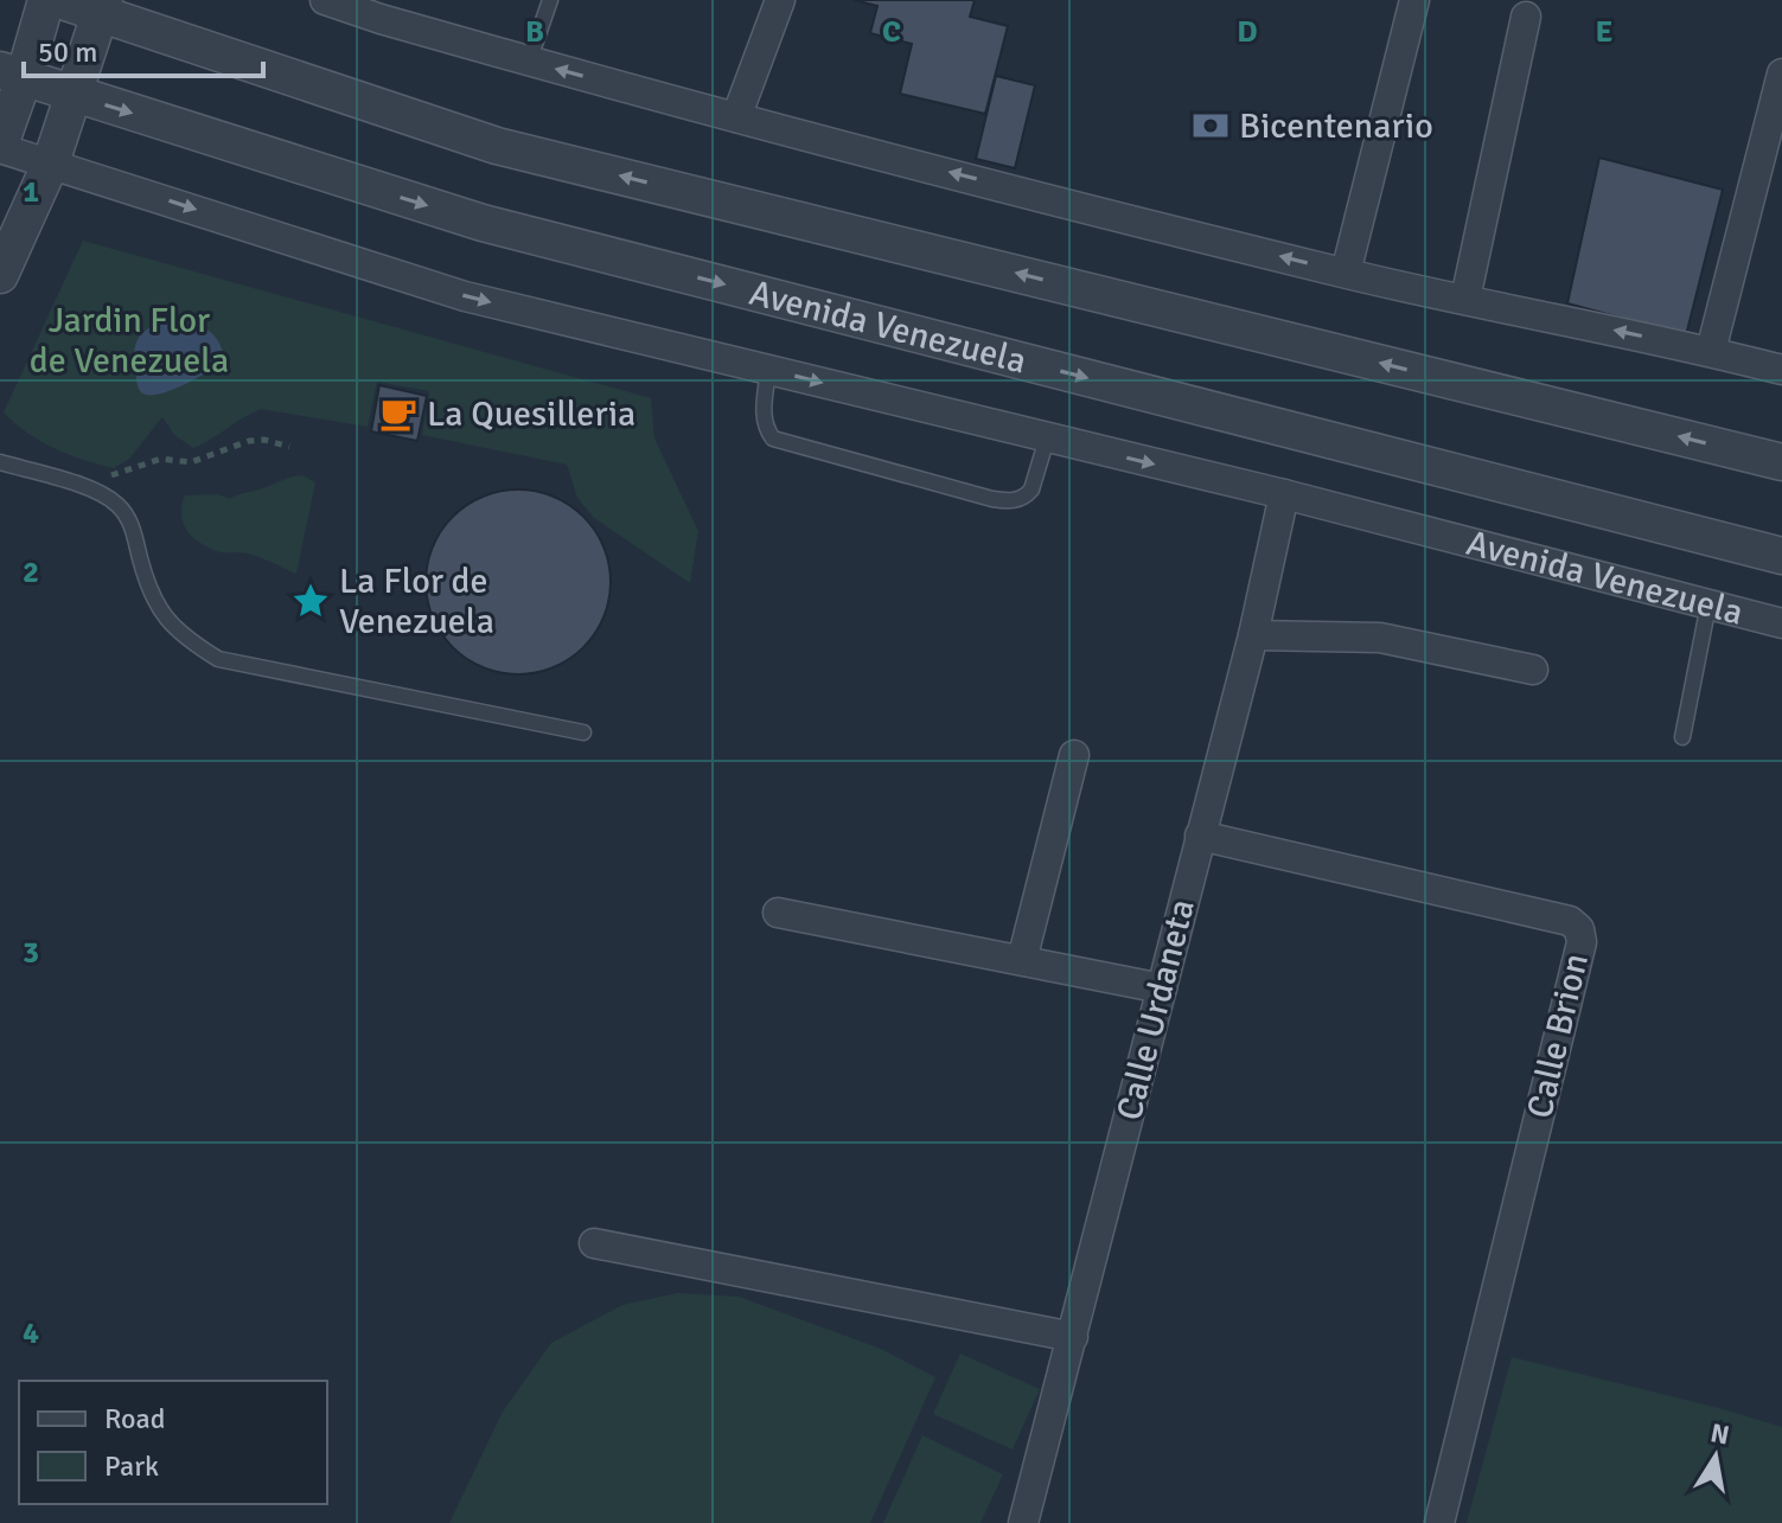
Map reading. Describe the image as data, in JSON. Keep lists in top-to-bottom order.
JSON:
{
  "streets": {
    "street": ["Avenida Venezuela", "Calle Urdaneta", "Calle Brion"]
  },
  "crossings": [
    ["Avenida Venezuela", "Calle Urdaneta"],
    ["Calle Urdaneta", "Calle Brion"]
  ],
  "parks": ["Jardin Flor de Venezuela"],
  "places": {
    "bank": ["Bicentenario"],
    "cafe": ["La Quesilleria"],
    "place": ["La Flor de Venezuela"]
  },
  "legend": ["Road", "Park"],
  "scale_bar": "50 m",
  "north": "top",
  "grid": {
    "columns": [
      "B",
      "C",
      "D",
      "E"
    ],
    "rows": [
      "1",
      "2",
      "3",
      "4"
    ]
  }
}
